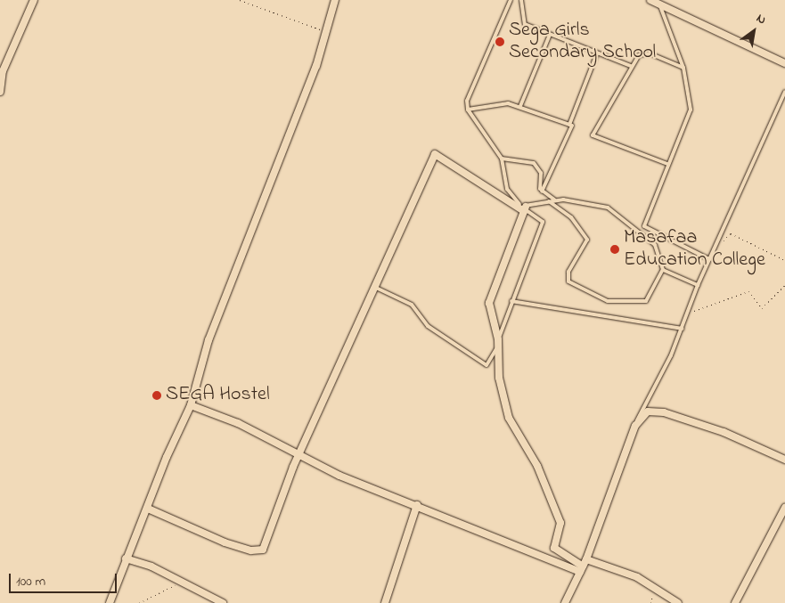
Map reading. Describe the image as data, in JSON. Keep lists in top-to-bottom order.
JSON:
{
  "places": ["Sega Girls Secondary School", "Masafaa Education College", "SEGA Hostel"],
  "scale_bar": "100 m",
  "north": "top right"
}
